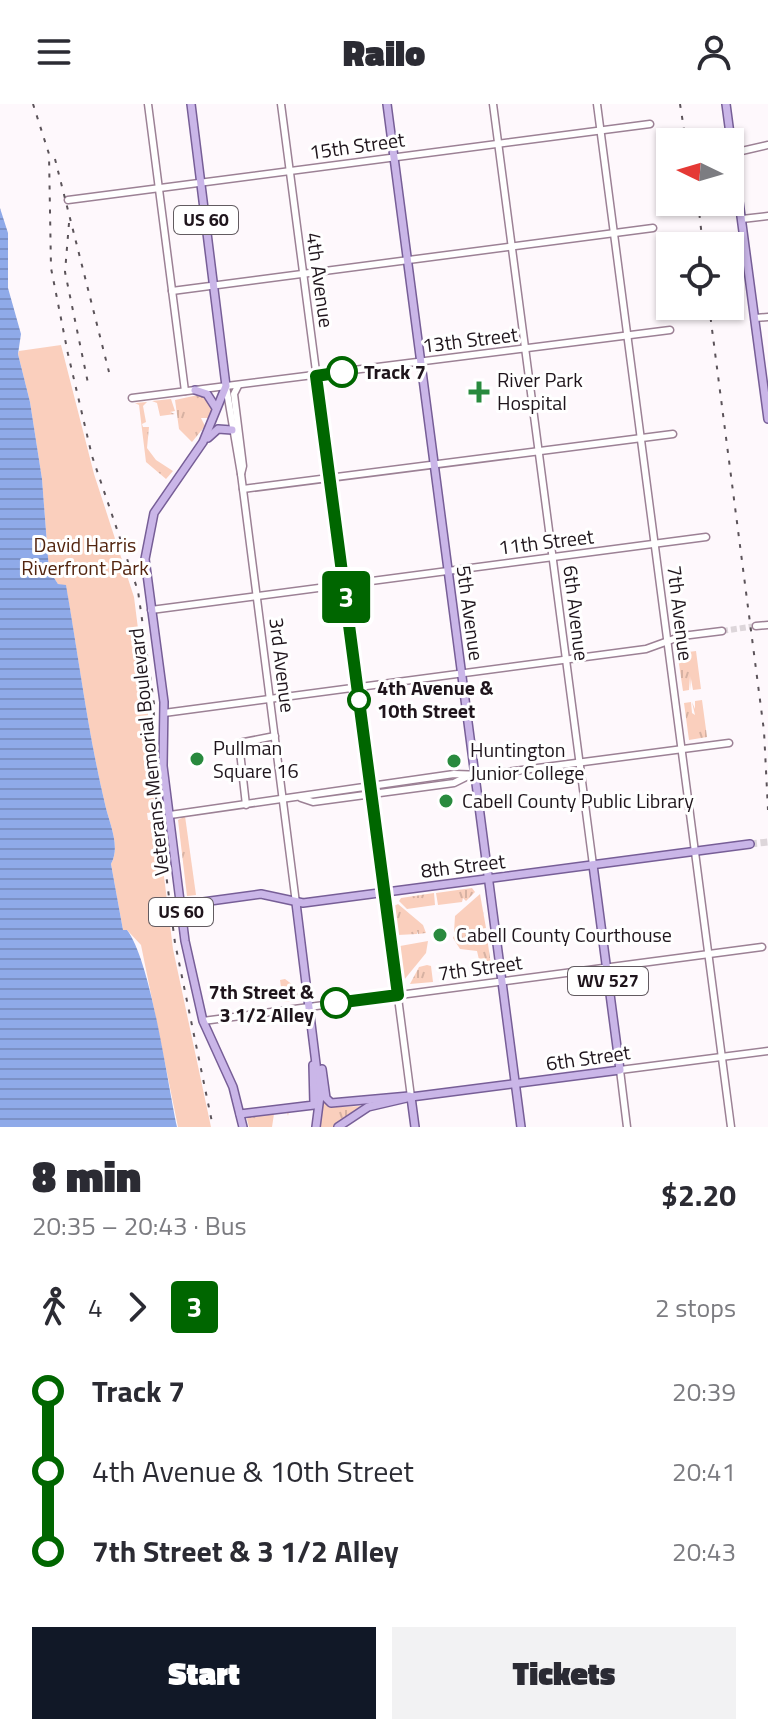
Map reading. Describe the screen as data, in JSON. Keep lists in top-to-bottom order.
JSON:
{
  "streets": {
    "main road": [
      "US 60",
      "4th Avenue",
      "5th Avenue",
      "6th Avenue",
      "3rd Avenue",
      "Veterans Memorial Boulevard",
      "8th Street",
      "WV 527",
      "6th Street"
    ],
    "street": [
      "15th Street",
      "13th Street",
      "11th Street",
      "7th Avenue",
      "7th Street"
    ]
  },
  "crossings": [
    ["15th Street", "4th Avenue"],
    ["15th Street", "5th Avenue"],
    ["15th Street", "6th Avenue"],
    ["15th Street", "7th Avenue"],
    ["15th Street", "3rd Avenue"],
    ["4th Avenue", "13th Street"],
    ["4th Avenue", "11th Street"],
    ["4th Avenue", "8th Street"],
    ["4th Avenue", "7th Street"],
    ["4th Avenue", "6th Street"],
    ["13th Street", "5th Avenue"],
    ["13th Street", "6th Avenue"],
    ["13th Street", "7th Avenue"],
    ["13th Street", "3rd Avenue"],
    ["13th Street", "Veterans Memorial Boulevard"],
    ["11th Street", "5th Avenue"],
    ["11th Street", "6th Avenue"],
    ["11th Street", "7th Avenue"],
    ["11th Street", "3rd Avenue"],
    ["11th Street", "Veterans Memorial Boulevard"],
    ["5th Avenue", "8th Street"],
    ["5th Avenue", "7th Street"],
    ["5th Avenue", "6th Street"],
    ["6th Avenue", "8th Street"],
    ["6th Avenue", "7th Street"],
    ["6th Avenue", "6th Street"],
    ["7th Avenue", "8th Street"],
    ["7th Avenue", "7th Street"],
    ["7th Avenue", "6th Street"],
    ["3rd Avenue", "Veterans Memorial Boulevard"],
    ["3rd Avenue", "8th Street"],
    ["3rd Avenue", "7th Street"],
    ["Veterans Memorial Boulevard", "8th Street"],
    ["Veterans Memorial Boulevard", "7th Street"]
  ],
  "parks": ["David Harris Riverfront Park"],
  "places": {
    "other": [
      "Track 7",
      "4th Avenue & 10th Street",
      "Pullman Square 16",
      "Huntington Junior College",
      "Cabell County Public Library",
      "Cabell County Courthouse",
      "7th Street & 3 1/2 Alley"
    ],
    "health": ["River Park Hospital"]
  },
  "lines": ["bus line 3"],
  "north": "left",
  "page": {
    "header": "Railo",
    "on_map": "3",
    "heading": ["8 min", "20:35 – 20:43 · Bus", "$2.20"],
    "legs": ["4", "3", "2 stops"],
    "list": [
      {
        "name": "Track 7",
        "value": "20:39"
      },
      {
        "name": "4th Avenue & 10th Street",
        "value": "20:41"
      },
      {
        "name": "7th Street & 3 1/2 Alley",
        "value": "20:43"
      }
    ],
    "buttons": ["Start", "Tickets"]
  }
}
